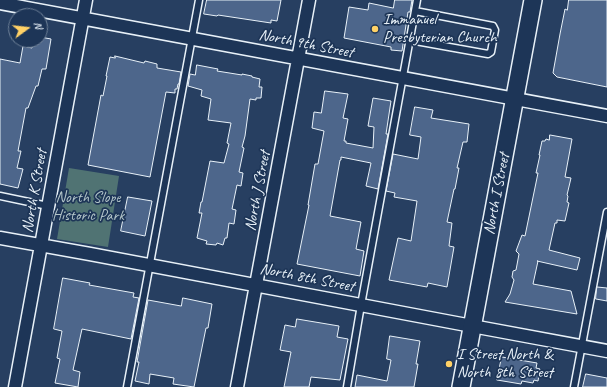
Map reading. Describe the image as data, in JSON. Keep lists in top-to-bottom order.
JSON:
{
  "streets": {
    "main road": ["North I Street"],
    "street": [
      "North 9th Street",
      "North K Street",
      "North J Street",
      "North 8th Street"
    ]
  },
  "crossings": [
    ["North 9th Street", "North K Street"],
    ["North 9th Street", "North J Street"],
    ["North 9th Street", "North I Street"],
    ["North K Street", "North 8th Street"],
    ["North J Street", "North 8th Street"],
    ["North I Street", "North 8th Street"]
  ],
  "parks": ["North Slope Historic Park"],
  "places": ["Immanuel Presbyterian Church", "I Street North & North 8th Street"],
  "north": "right"
}
